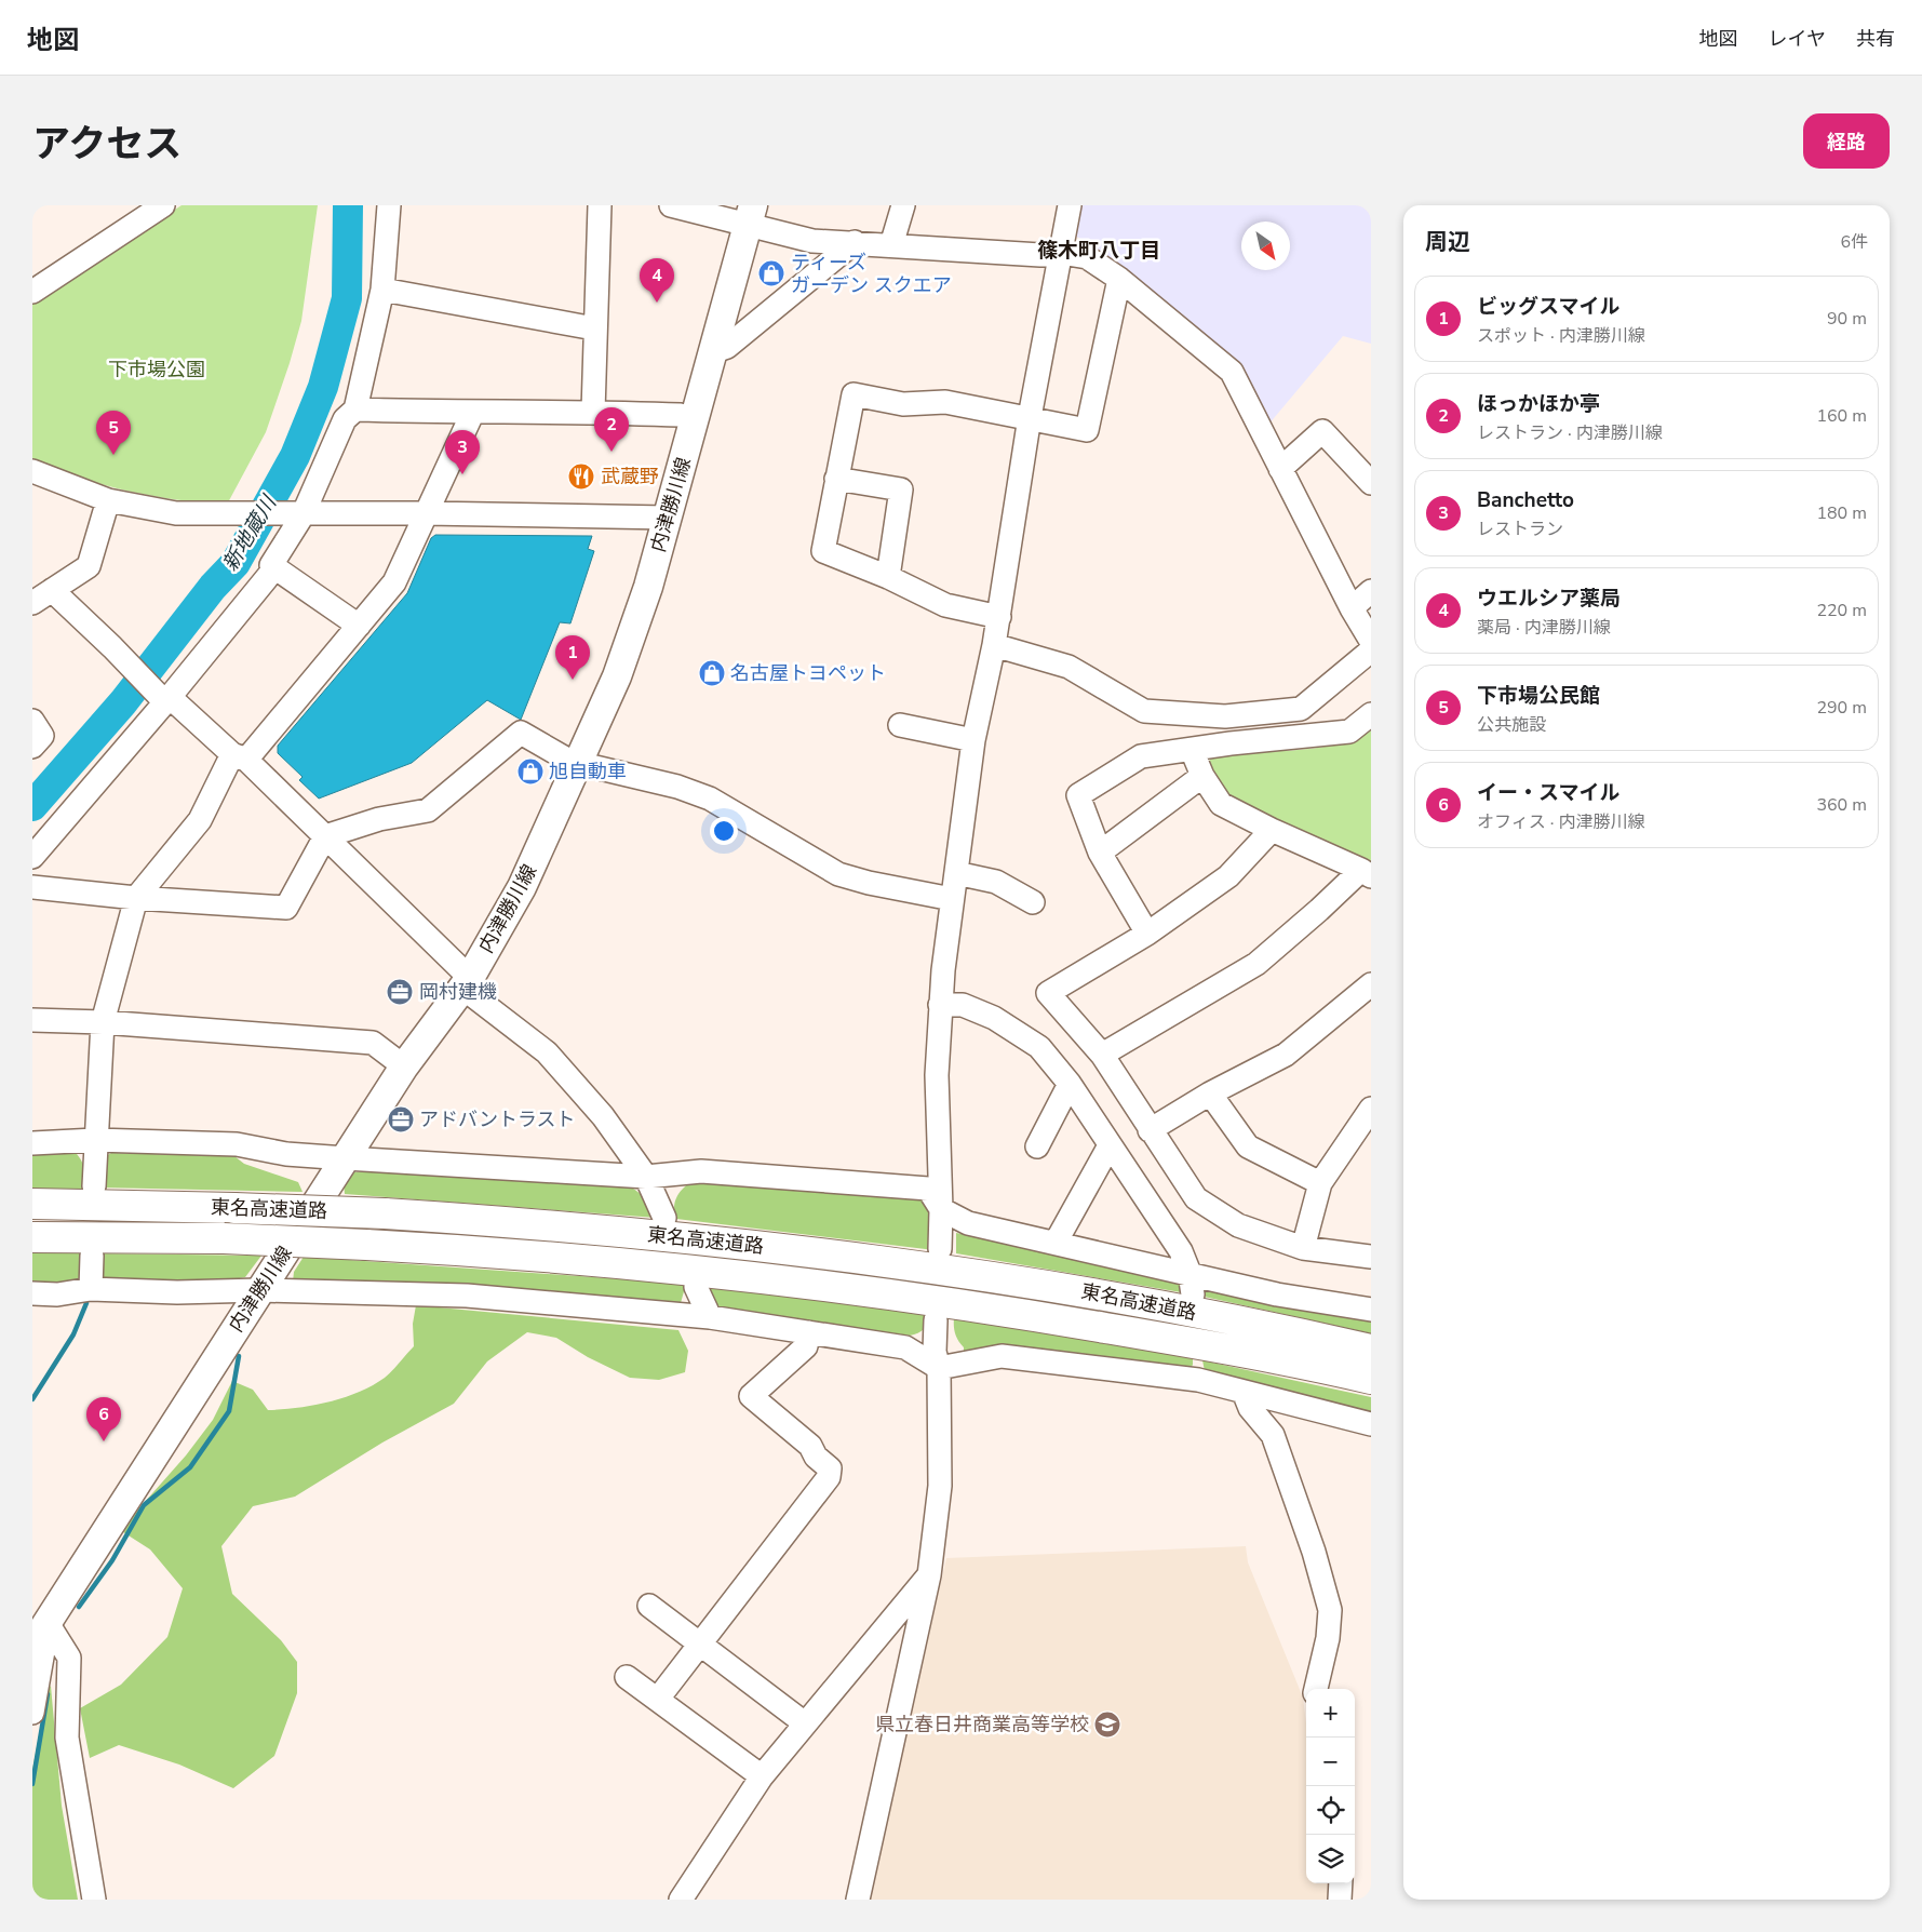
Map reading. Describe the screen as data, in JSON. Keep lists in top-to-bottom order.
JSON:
{
  "streets": {
    "highway": ["東名高速道路"],
    "main road": ["内津勝川線"]
  },
  "districts": ["篠木町八丁目"],
  "water": ["新地蔵川"],
  "parks": ["下市場公園"],
  "places": {
    "shop": ["ティーズ ガーデン スクエア", "名古屋トヨペット", "旭自動車"],
    "restaurant": ["武蔵野"],
    "office": ["岡村建機", "アドバントラスト"],
    "school or university": ["県立春日井商業高等学校"]
  },
  "north": "bottom right",
  "page": {
    "header": "地図",
    "nav": ["地図", "レイヤ", "共有"],
    "title": "アクセス",
    "buttons": "経路",
    "heading": ["周辺", "6件"],
    "pins": [
      "4",
      "2",
      "5",
      "3",
      "1",
      "6"
    ],
    "list": [
      {
        "mark": "1",
        "name": "ビッグスマイル",
        "note": "スポット · 内津勝川線",
        "value": "90 m"
      },
      {
        "mark": "2",
        "name": "ほっかほか亭",
        "note": "レストラン · 内津勝川線",
        "value": "160 m"
      },
      {
        "mark": "3",
        "name": "Banchetto",
        "note": "レストラン",
        "value": "180 m"
      },
      {
        "mark": "4",
        "name": "ウエルシア薬局",
        "note": "薬局 · 内津勝川線",
        "value": "220 m"
      },
      {
        "mark": "5",
        "name": "下市場公民館",
        "note": "公共施設",
        "value": "290 m"
      },
      {
        "mark": "6",
        "name": "イー・スマイル",
        "note": "オフィス · 内津勝川線",
        "value": "360 m"
      }
    ],
    "map_buttons": ["+", "−"]
  }
}
